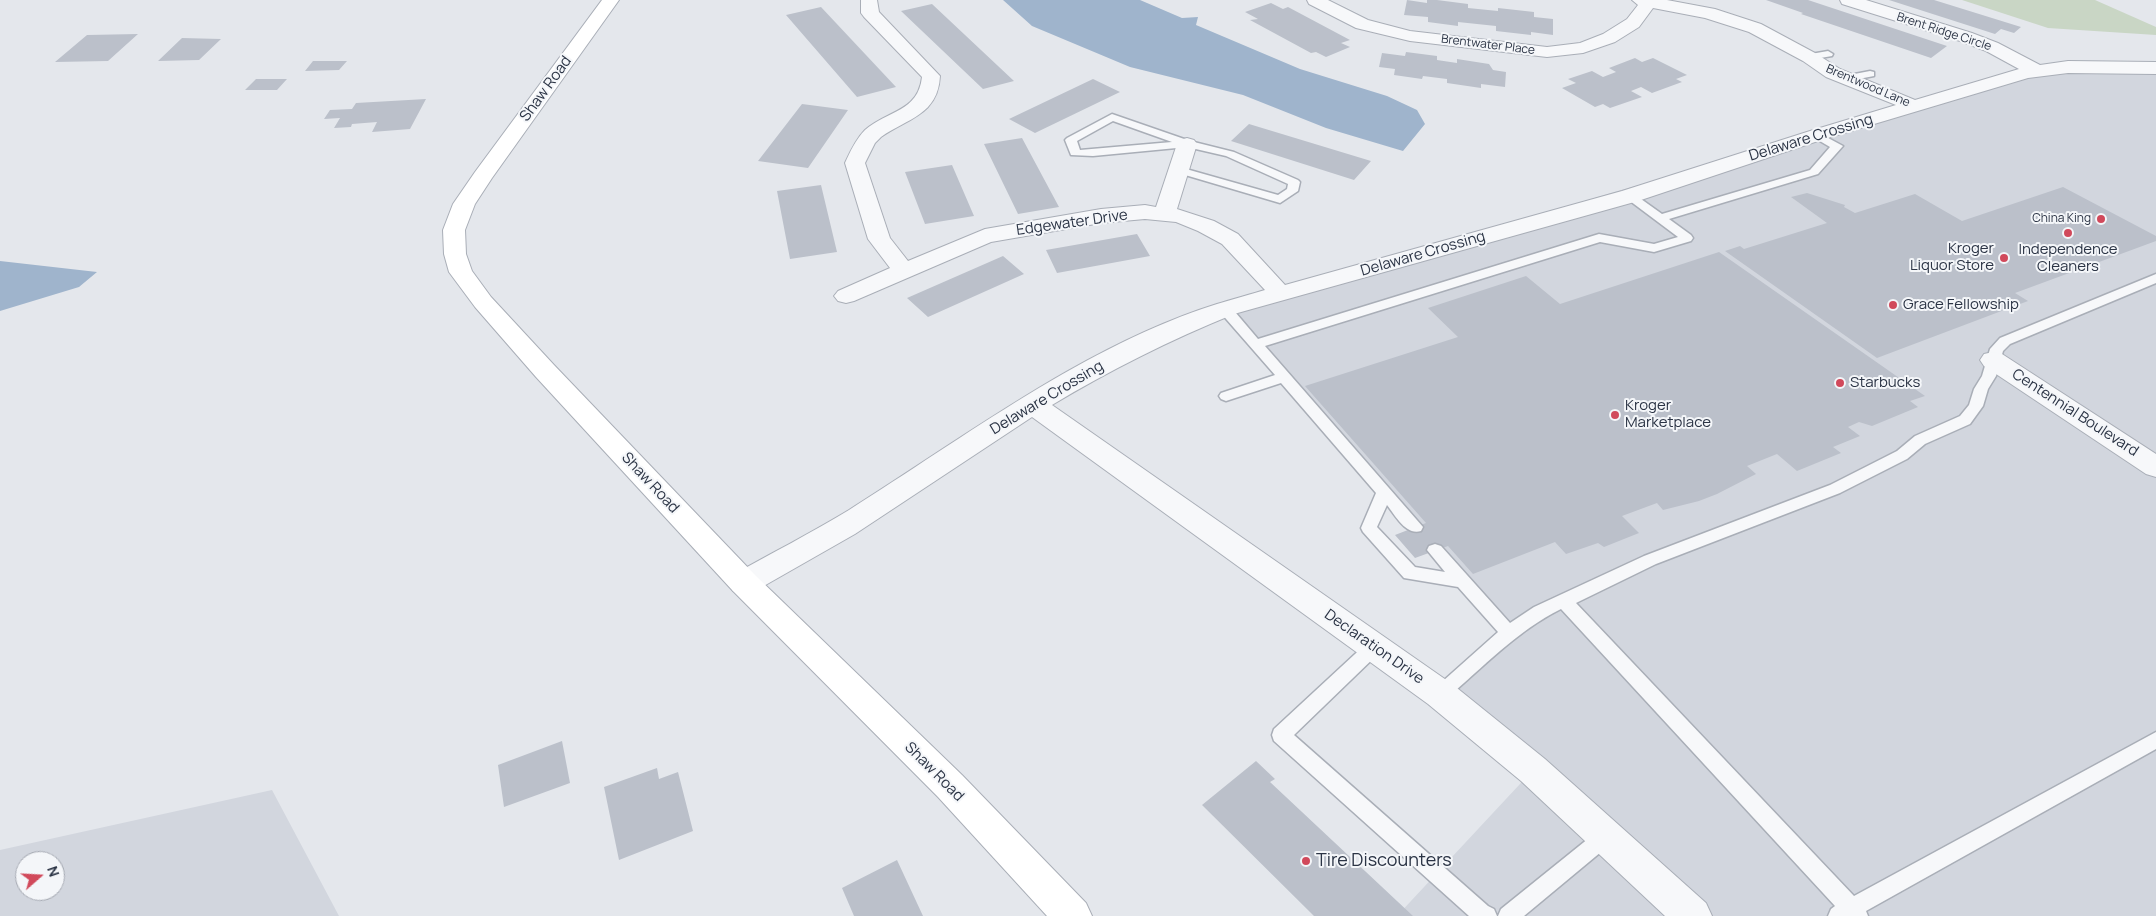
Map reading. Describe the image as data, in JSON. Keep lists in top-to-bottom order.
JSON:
{
  "streets": {
    "main road": ["Shaw Road"],
    "street": [
      "Brent Ridge Circle",
      "Brentwater Place",
      "Brentwood Lane",
      "Delaware Crossing",
      "Edgewater Drive",
      "Centennial Boulevard",
      "Declaration Drive"
    ]
  },
  "crossings": [
    ["Brent Ridge Circle", "Delaware Crossing"],
    ["Brentwater Place", "Brentwood Lane"],
    ["Brentwood Lane", "Delaware Crossing"],
    ["Shaw Road", "Delaware Crossing"],
    ["Delaware Crossing", "Edgewater Drive"],
    ["Delaware Crossing", "Declaration Drive"]
  ],
  "places": [
    "China King",
    "Independence Cleaners",
    "Kroger Liquor Store",
    "Grace Fellowship",
    "Starbucks",
    "Kroger Marketplace",
    "Tire Discounters"
  ],
  "north": "right"
}
